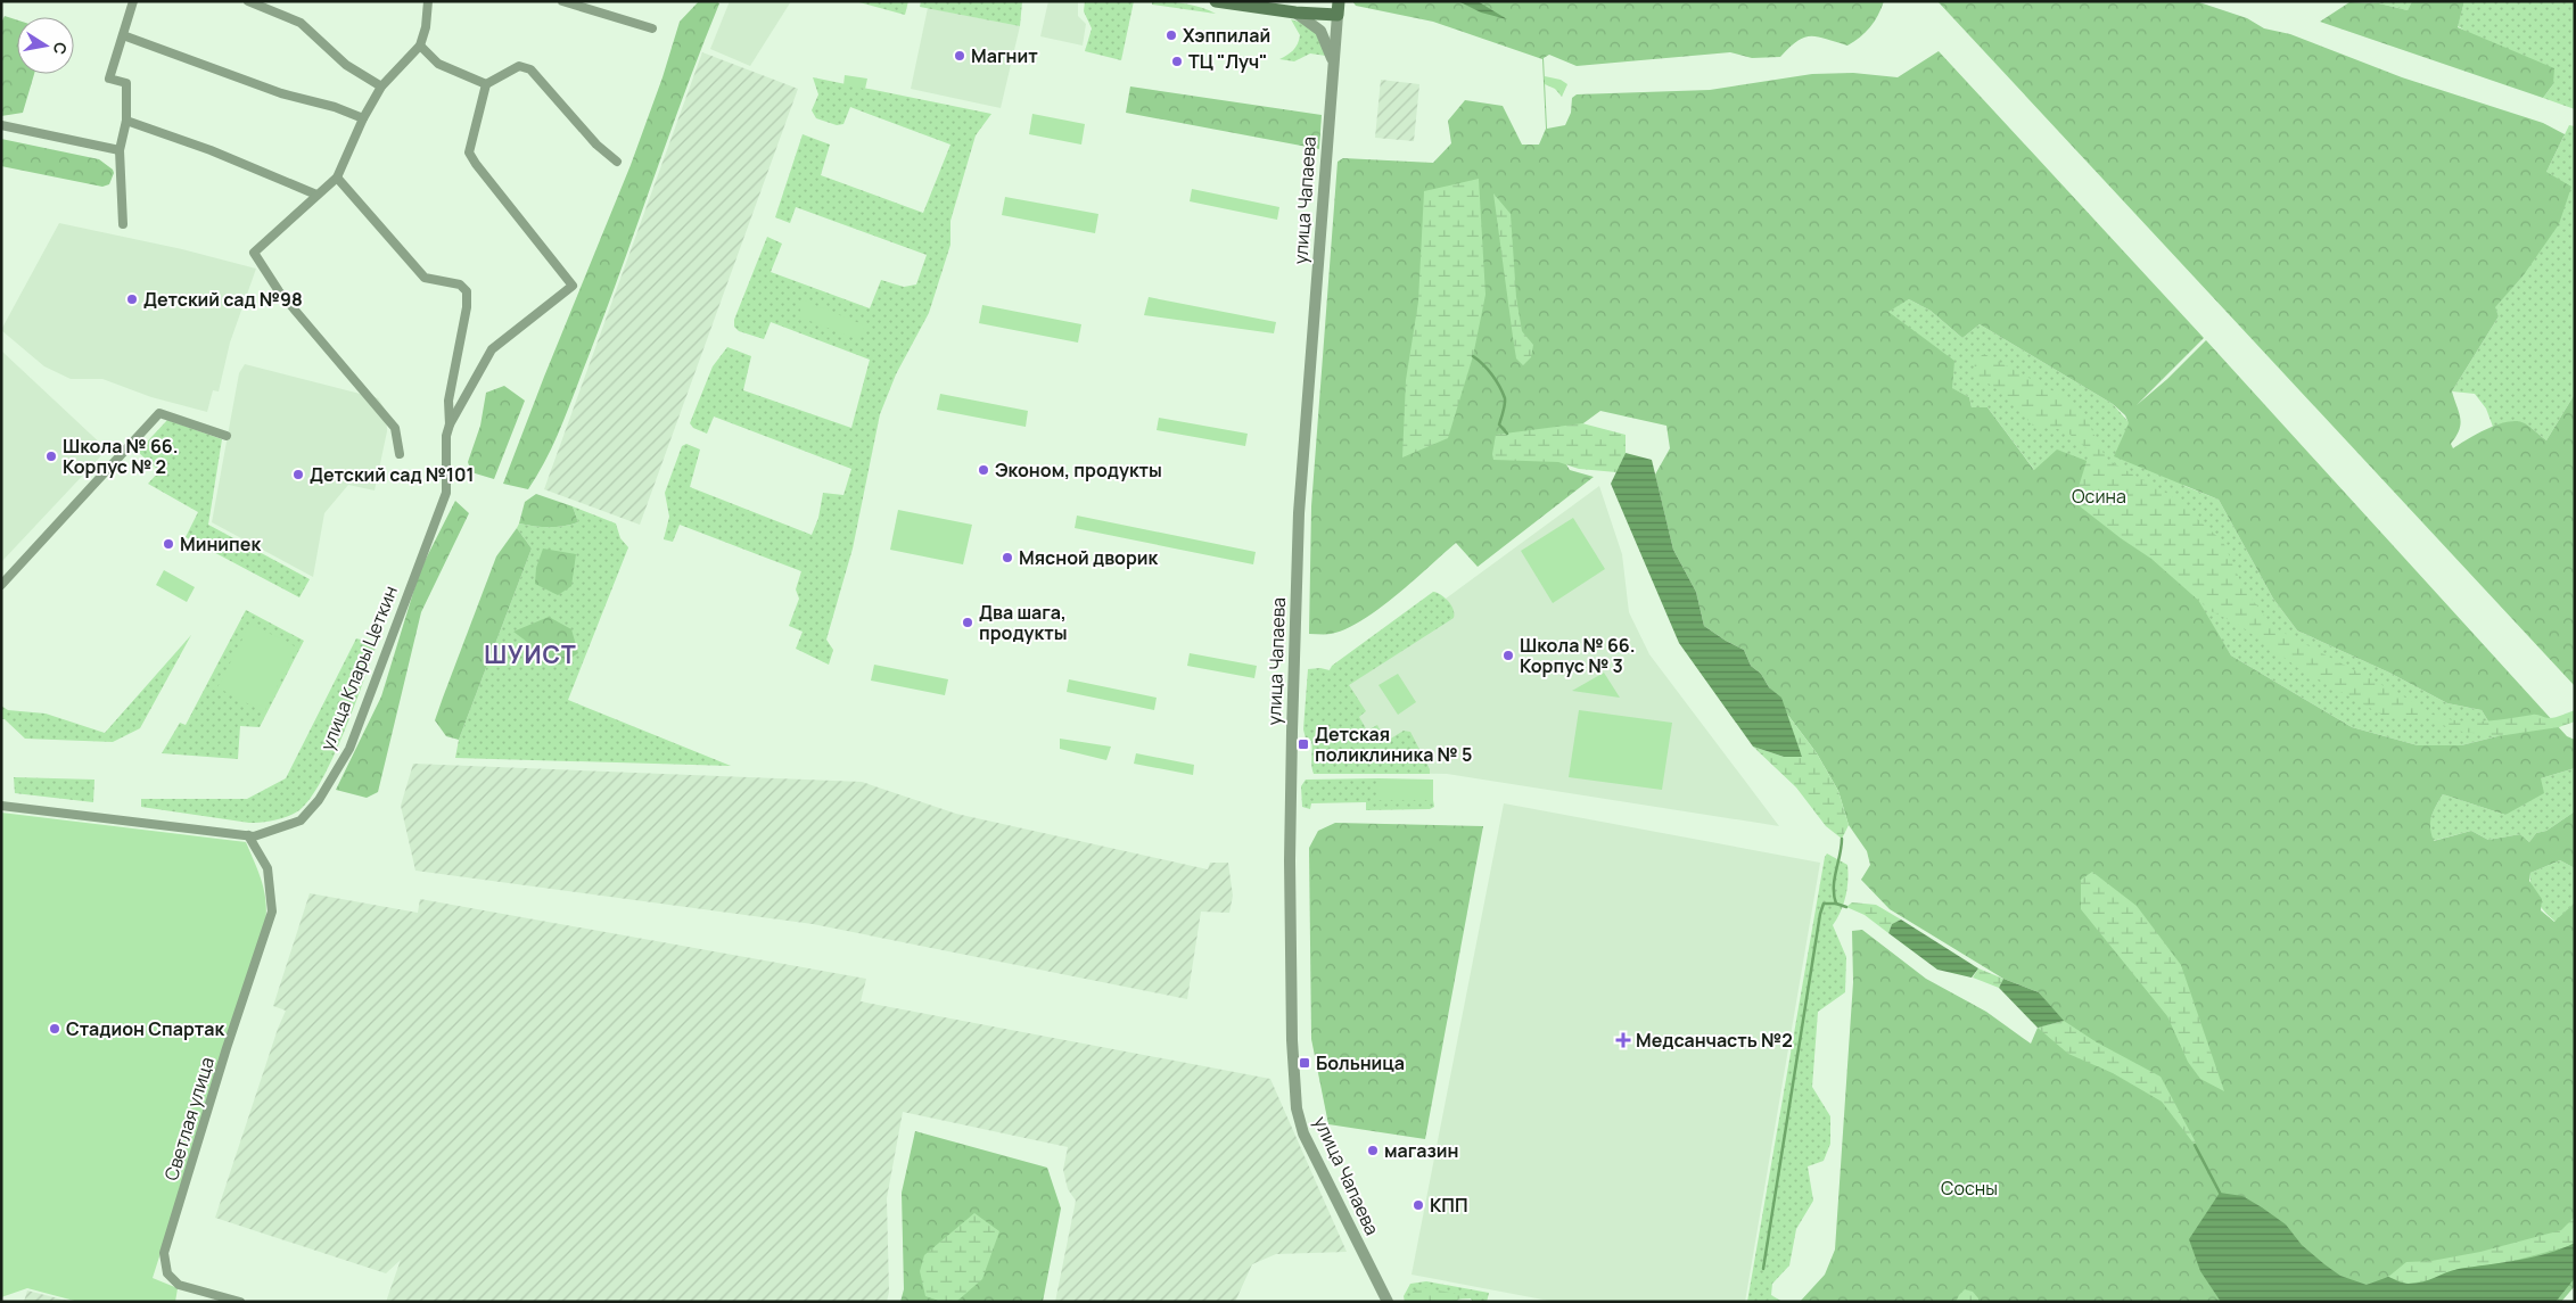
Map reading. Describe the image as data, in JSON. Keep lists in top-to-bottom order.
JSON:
{
  "streets": {
    "street": ["улица Чапаева", "улица Клары Цеткин", "Светлая улица"]
  },
  "crossings": [
    ["улица Клары Цеткин", "Светлая улица"]
  ],
  "districts": ["ШУИСТ"],
  "parks": ["Осина", "Сосны"],
  "places": {
    "other": [
      "Хэппилай",
      "Магнит",
      "ТЦ \"Луч\"",
      "Детский сад №98",
      "Школа № 66. Корпус № 2",
      "Эконом, продукты",
      "Детский сад №101",
      "Минипек",
      "Мясной дворик",
      "Два шага, продукты",
      "Школа № 66. Корпус № 3",
      "Стадион Спартак",
      "магазин",
      "КПП"
    ],
    "transit": ["Детская поликлиника № 5", "Больница"],
    "health": ["Медсанчасть №2"]
  },
  "north": "right"
}
